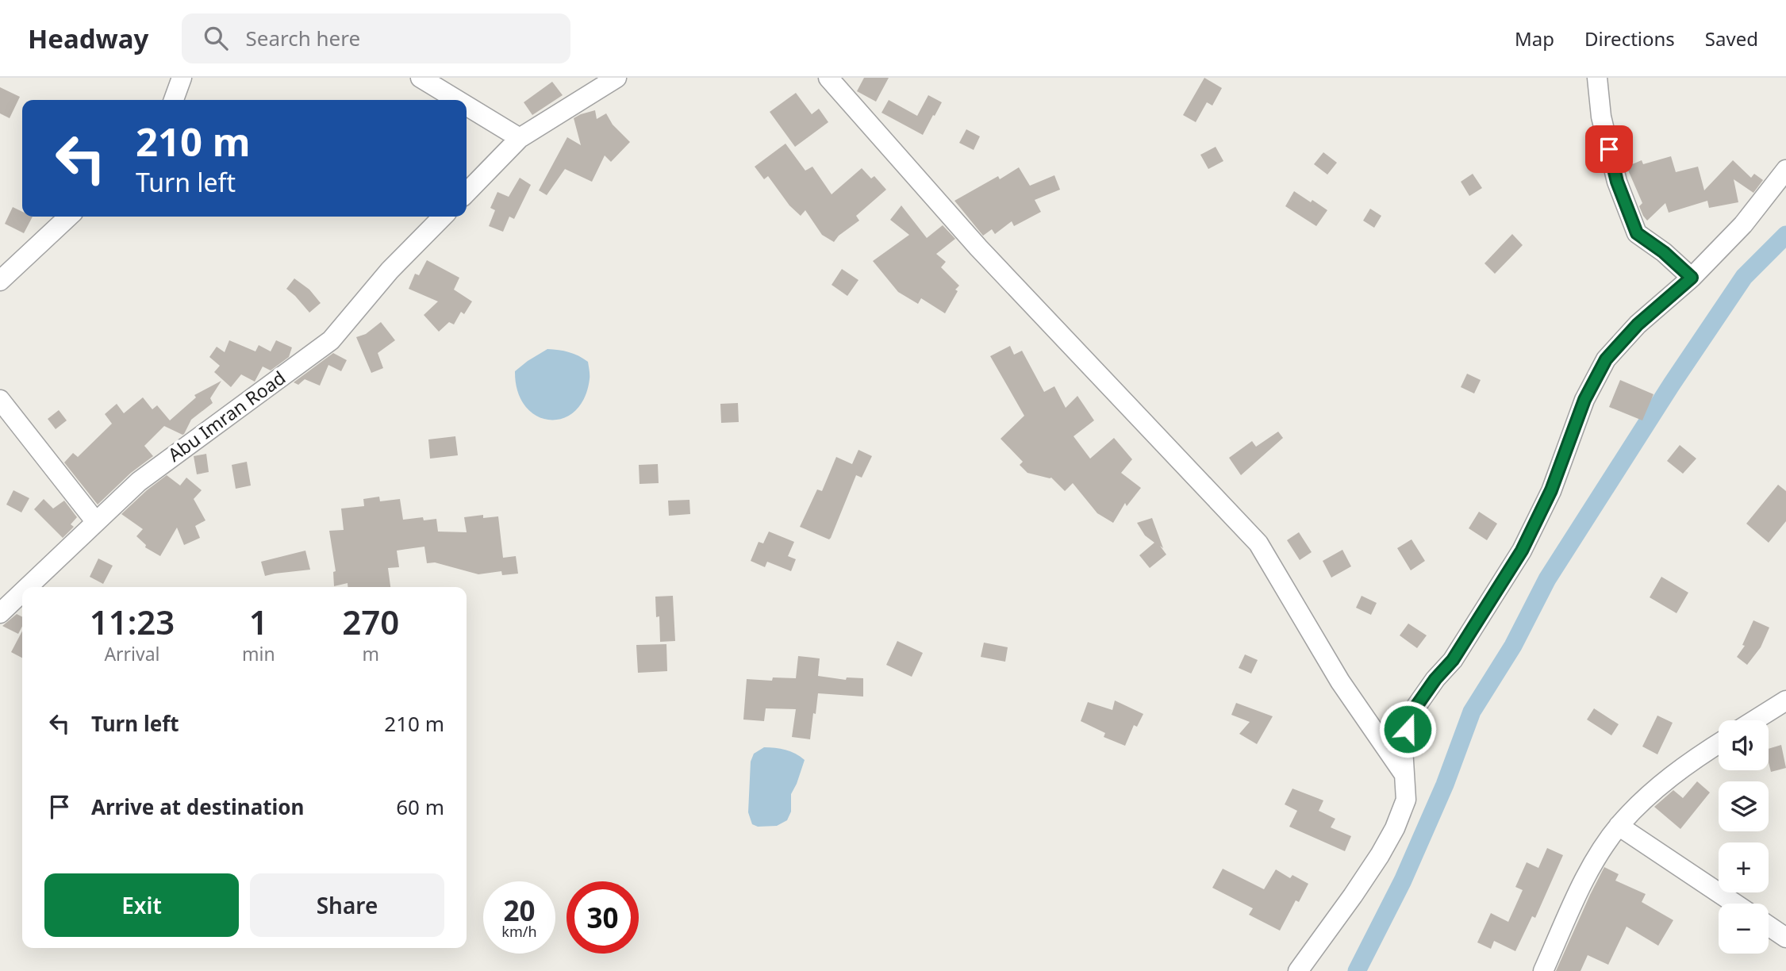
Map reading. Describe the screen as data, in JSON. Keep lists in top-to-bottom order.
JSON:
{
  "streets": {
    "street": ["Abu Imran Road"]
  },
  "page": {
    "header": "Headway",
    "search": "Search here",
    "nav": ["Map", "Directions", "Saved"],
    "turn": ["210 m", "Turn left"],
    "eta": [
      "11:23",
      "Arrival",
      "1",
      "min",
      "270",
      "m"
    ],
    "list": [
      {
        "name": "Turn left",
        "value": "210 m"
      },
      {
        "name": "Arrive at destination",
        "value": "60 m"
      }
    ],
    "map_buttons": ["+", "−"],
    "buttons": ["Exit", "Share"],
    "speed": "20 km/h",
    "limit": "30"
  }
}
